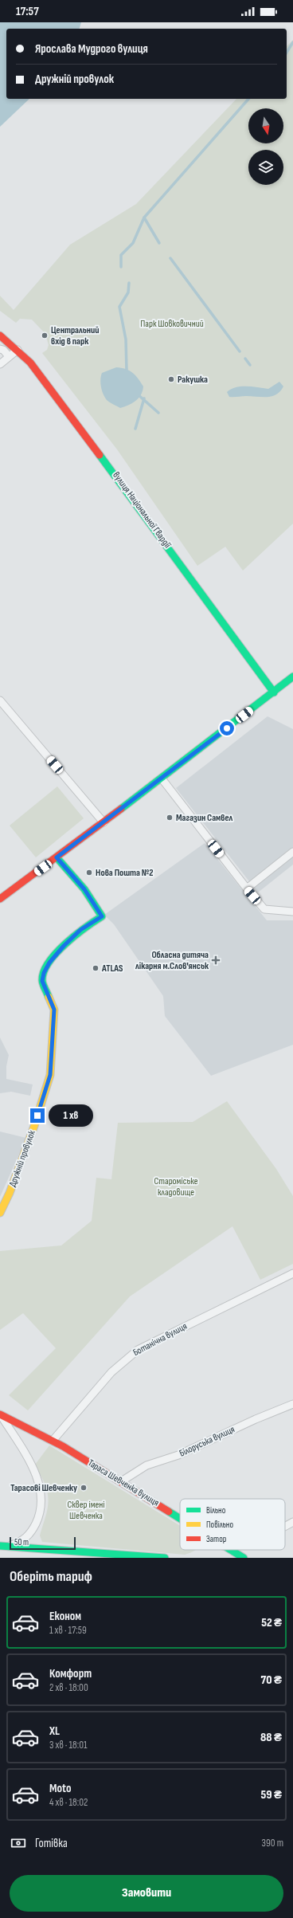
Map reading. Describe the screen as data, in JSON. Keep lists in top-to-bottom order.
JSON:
{
  "streets": {
    "street": [
      "вулиця Національної Гвардії",
      "Дружній провулок",
      "Ботанічна вулиця",
      "Білоруська вулиця",
      "Тараса Шевченка вулиця"
    ]
  },
  "crossings": [
    ["Ботанічна вулиця", "Тараса Шевченка вулиця"],
    ["Білоруська вулиця", "Тараса Шевченка вулиця"]
  ],
  "parks": ["Парк Шовковичний", "Староміське кладовище", "Сквер імені Шевченка"],
  "places": {
    "other": [
      "Центральний вхід в парк",
      "Ракушка",
      "Магазин Самвел",
      "Нова Пошта №2",
      "ATLAS",
      "Тарасові Шевченку"
    ],
    "health": ["Обласна дитяча лікарня м.Слов'янськ"]
  },
  "legend": ["Вільно", "Повільно", "Затор"],
  "scale_bar": "50 m",
  "north": "bottom",
  "page": {
    "status": "17:57",
    "banner": ["Ярослава Мудрого вулиця", "Дружній провулок"],
    "bubble": "1 хв",
    "scale": "50 m",
    "heading": "Оберіть тариф",
    "list": [
      {
        "name": "Економ",
        "note": "1 хв · 17:59",
        "value": "52 ₴"
      },
      {
        "name": "Комфорт",
        "note": "2 хв · 18:00",
        "value": "70 ₴"
      },
      {
        "name": "XL",
        "note": "3 хв · 18:01",
        "value": "88 ₴"
      },
      {
        "name": "Moto",
        "note": "4 хв · 18:02",
        "value": "59 ₴"
      }
    ],
    "pay": ["Готівка", "390 m"],
    "buttons": "Замовити"
  }
}
